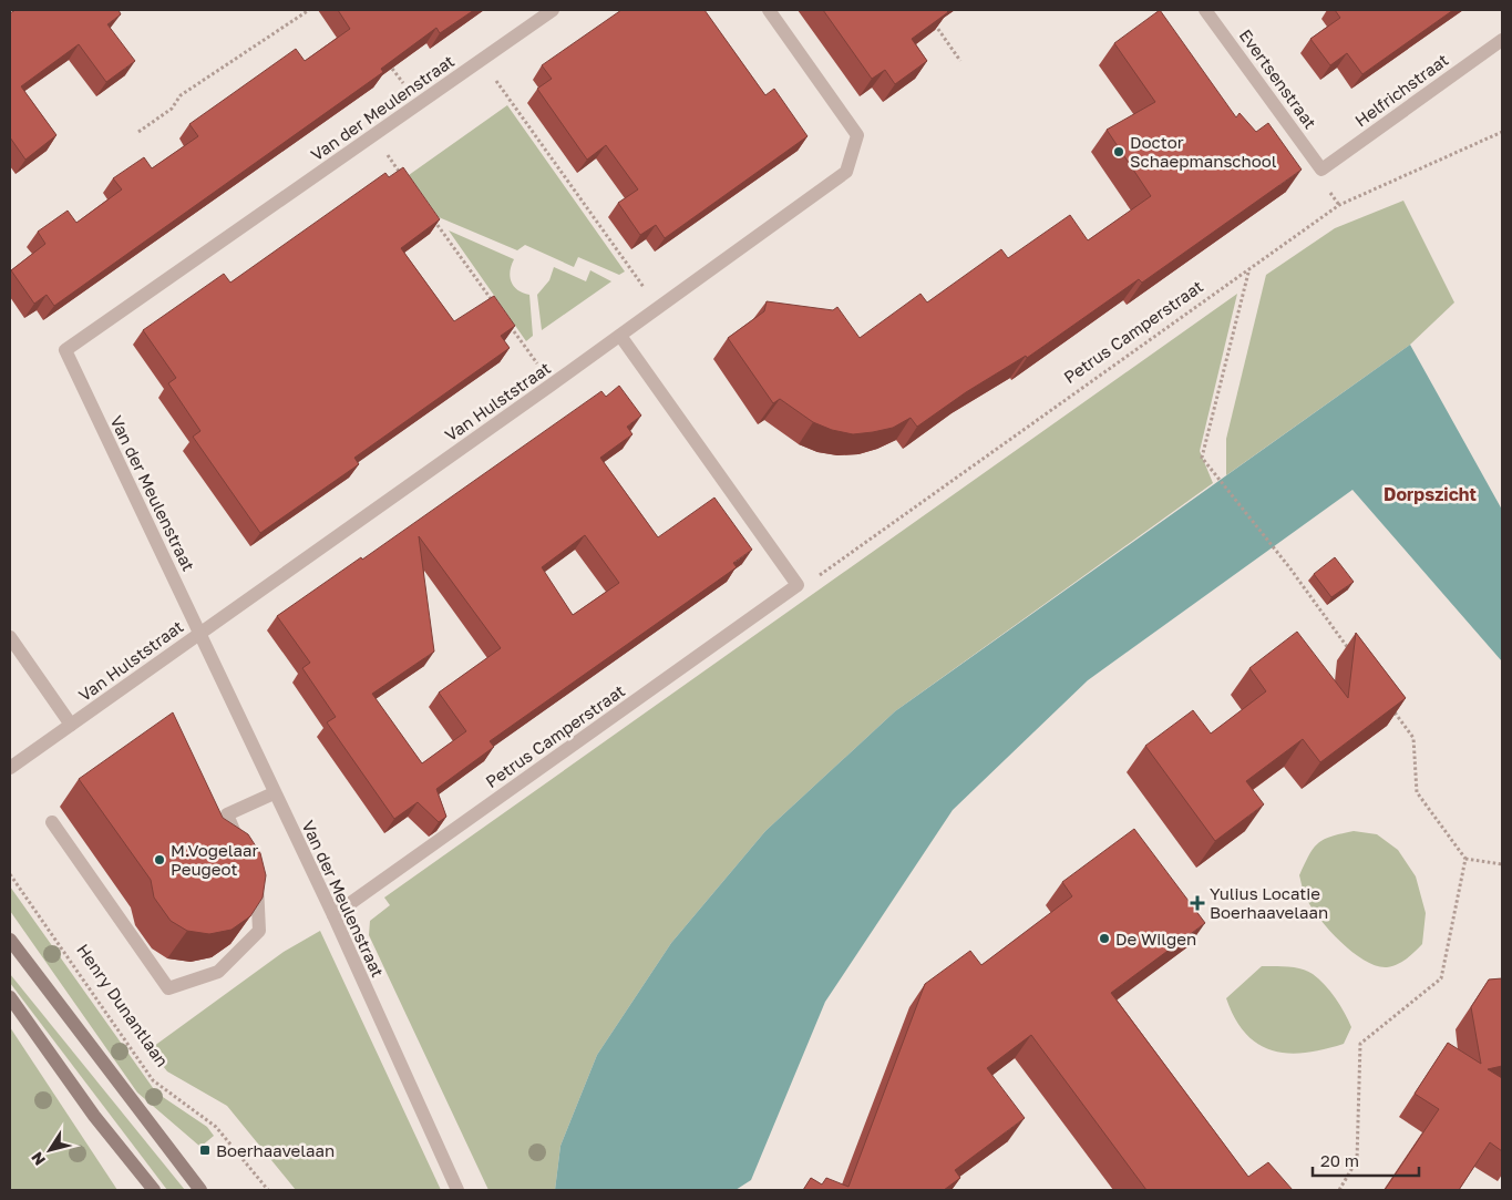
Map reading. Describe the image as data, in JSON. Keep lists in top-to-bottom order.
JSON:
{
  "streets": {
    "street": [
      "Evertsenstraat",
      "Helfrichstraat",
      "Van der Meulenstraat",
      "Petrus Camperstraat",
      "Van Hulststraat"
    ],
    "path": ["Henry Dunantlaan"]
  },
  "crossings": [
    ["Evertsenstraat", "Helfrichstraat"],
    ["Van der Meulenstraat", "Petrus Camperstraat"],
    ["Van der Meulenstraat", "Van Hulststraat"]
  ],
  "districts": ["Dorpszicht"],
  "places": {
    "other": ["Doctor Schaepmanschool", "M.Vogelaar Peugeot", "De Wilgen"],
    "health": ["Yulius Locatie Boerhaavelaan"],
    "transit": ["Boerhaavelaan"]
  },
  "scale_bar": "20 m",
  "north": "bottom left"
}
